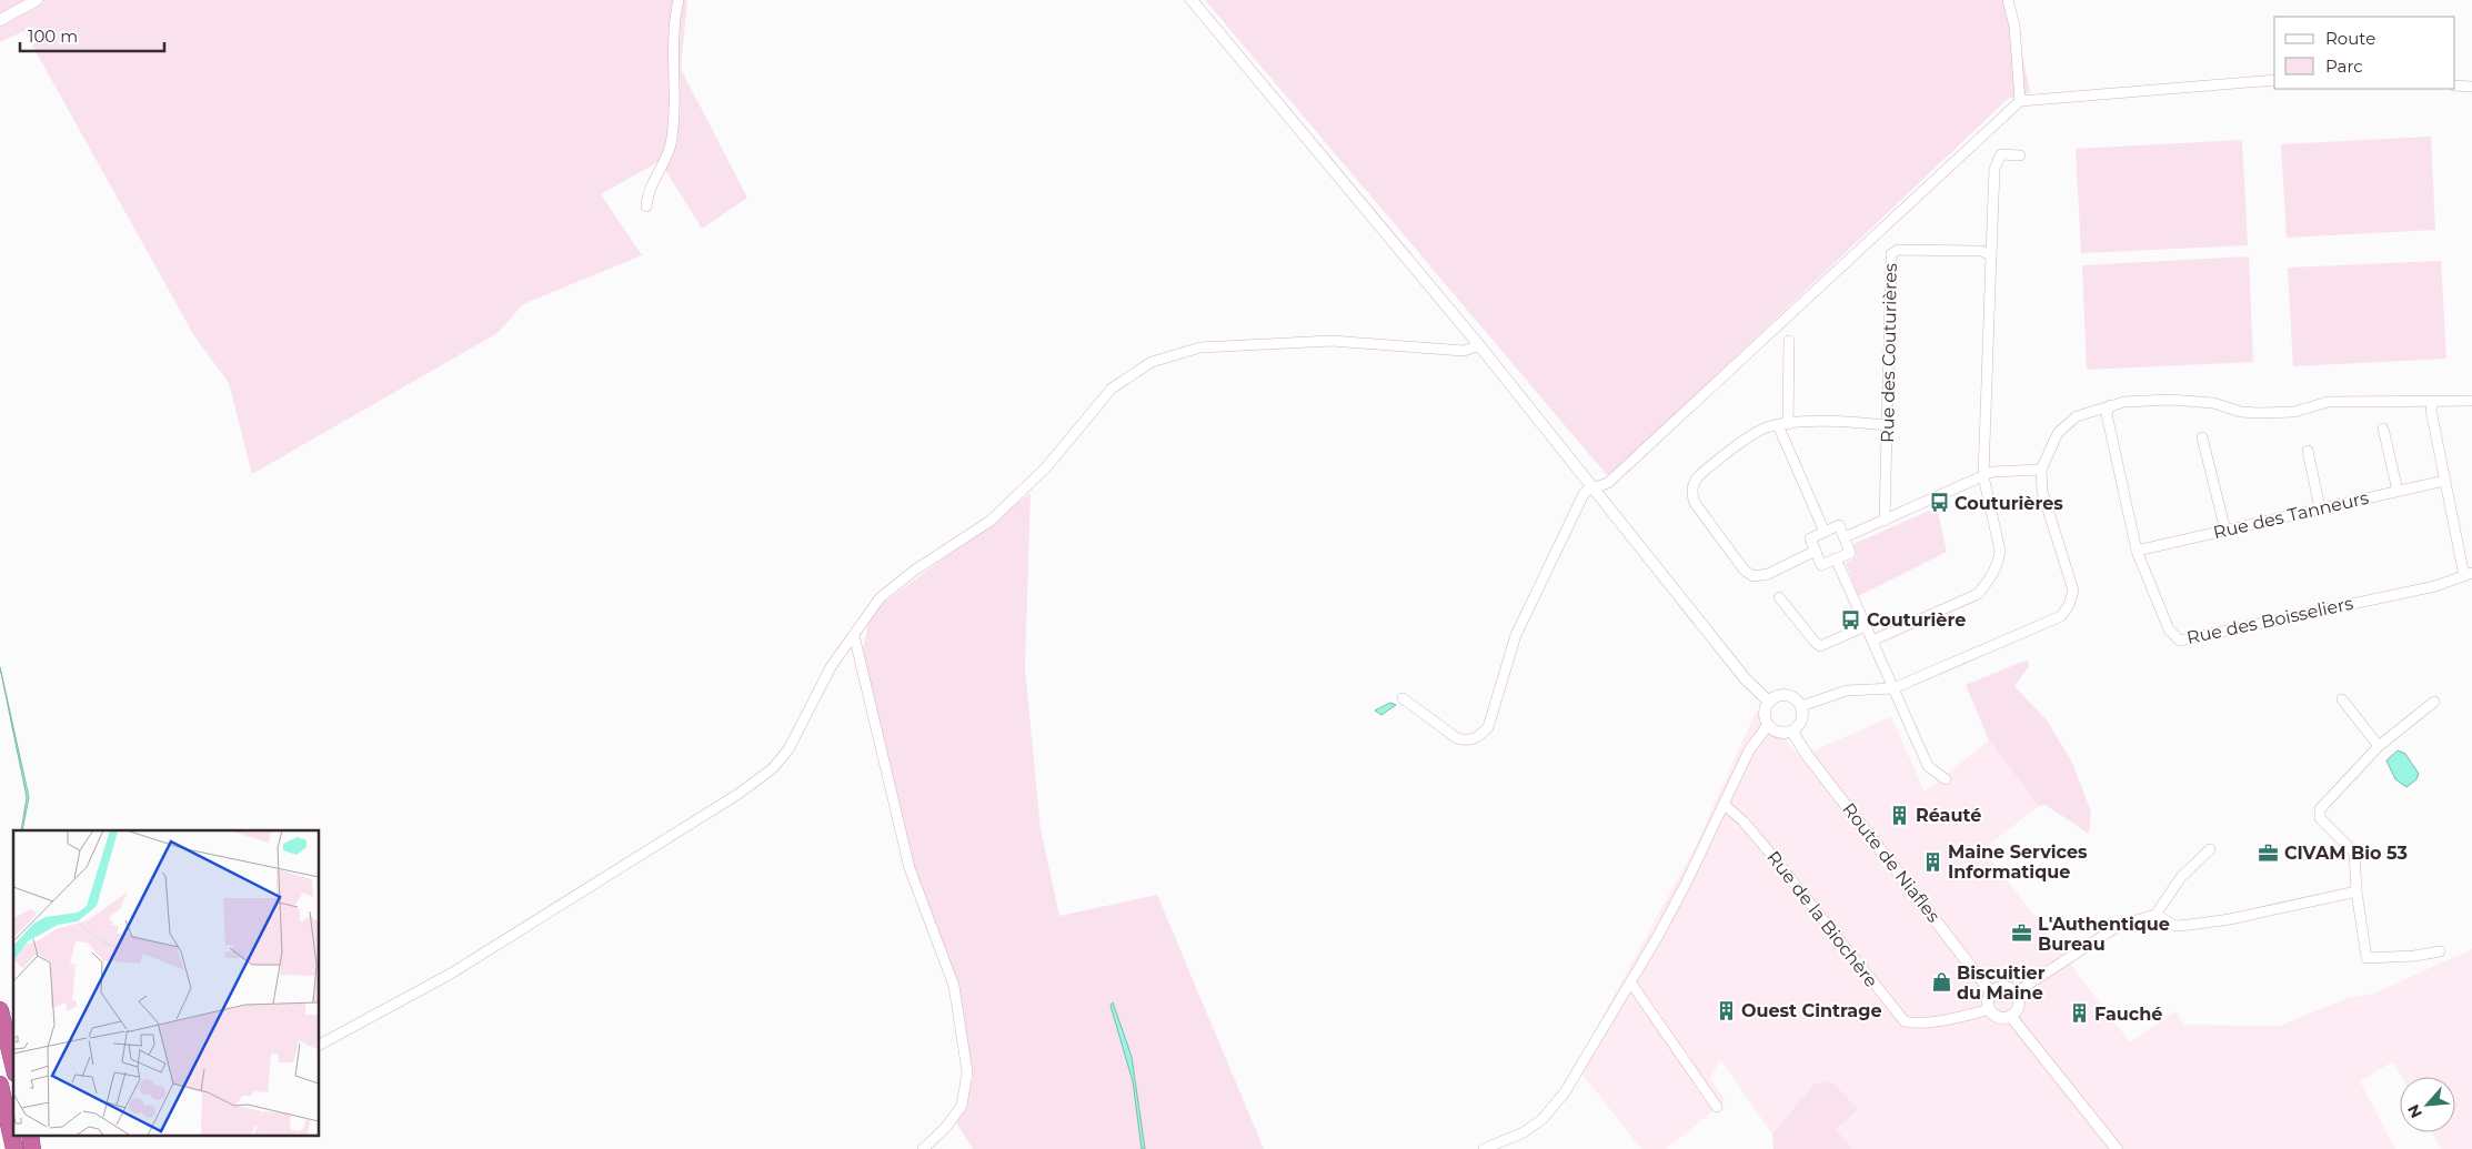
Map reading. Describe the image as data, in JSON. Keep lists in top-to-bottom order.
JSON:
{
  "streets": {
    "street": [
      "Rue des Couturières",
      "Rue des Tanneurs",
      "Rue des Boisseliers",
      "Route de Niafles",
      "Rue de la Biochère"
    ]
  },
  "crossings": [
    ["Rue des Tanneurs", "Rue des Boisseliers"],
    ["Route de Niafles", "Rue de la Biochère"]
  ],
  "places": {
    "bus stop": ["Couturières", "Couturière"],
    "building": [
      "Réauté",
      "Maine Services Informatique",
      "Ouest Cintrage",
      "Fauché"
    ],
    "office": ["CIVAM Bio 53", "L'Authentique Bureau"],
    "shop": ["Biscuitier du Maine"]
  },
  "legend": ["Route", "Parc"],
  "scale_bar": "100 m",
  "north": "bottom left"
}
